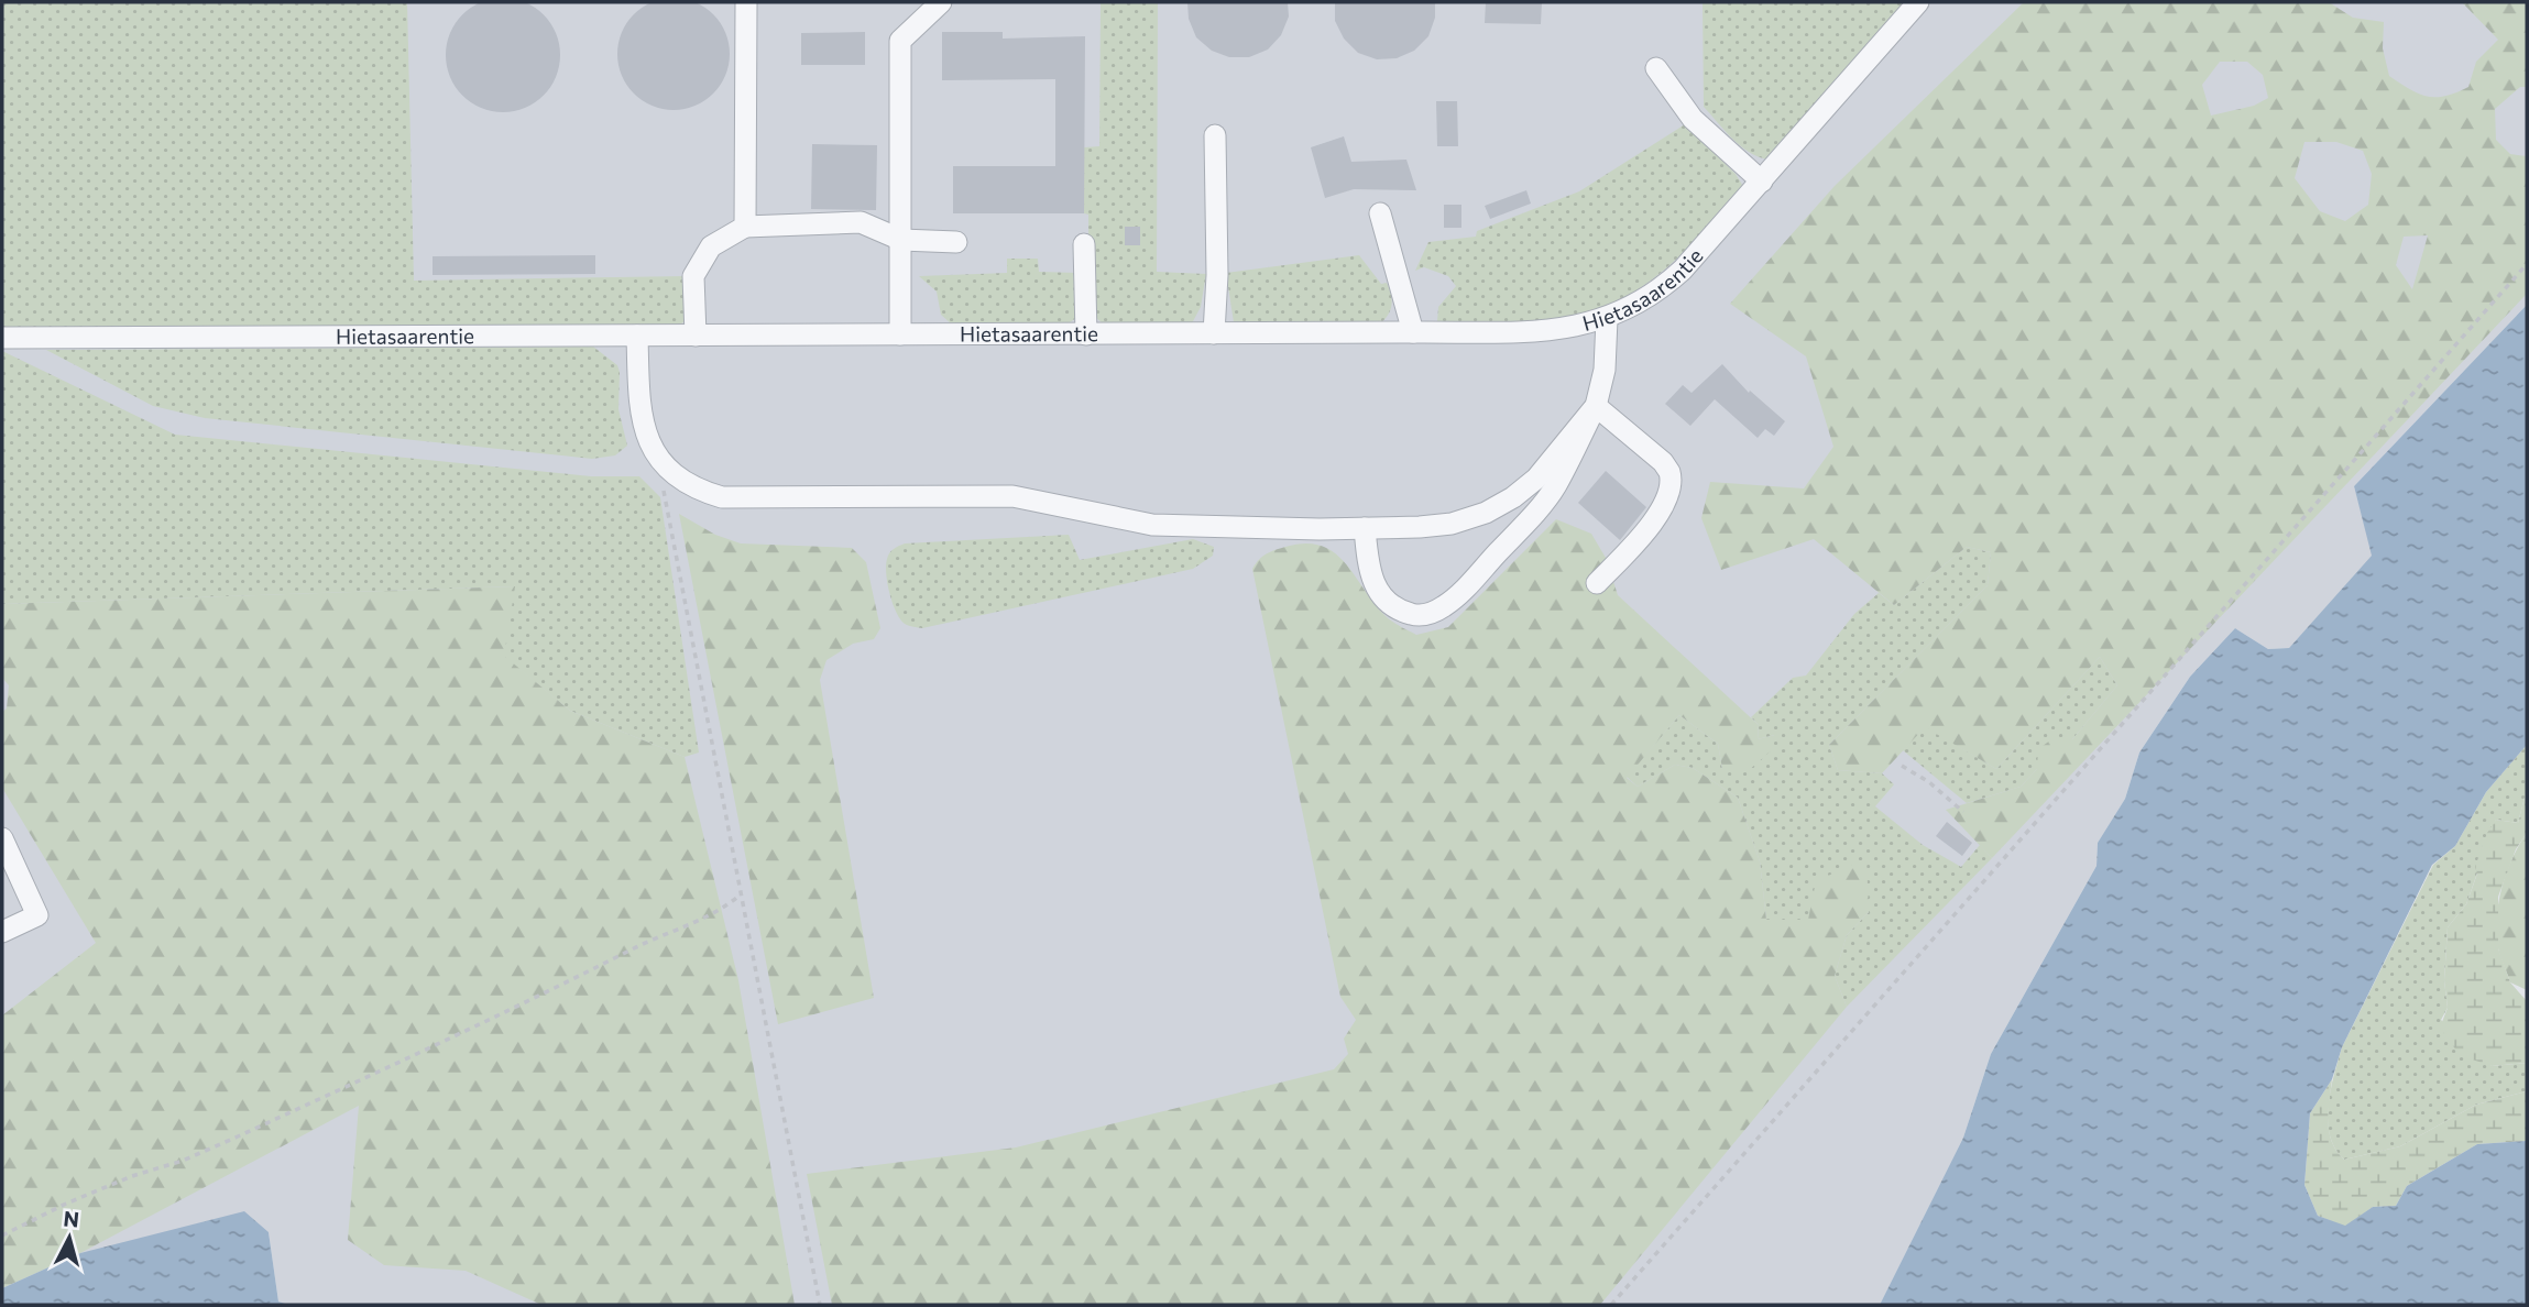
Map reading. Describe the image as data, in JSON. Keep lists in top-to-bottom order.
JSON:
{
  "streets": {
    "street": ["Hietasaarentie"]
  },
  "north": "top"
}
